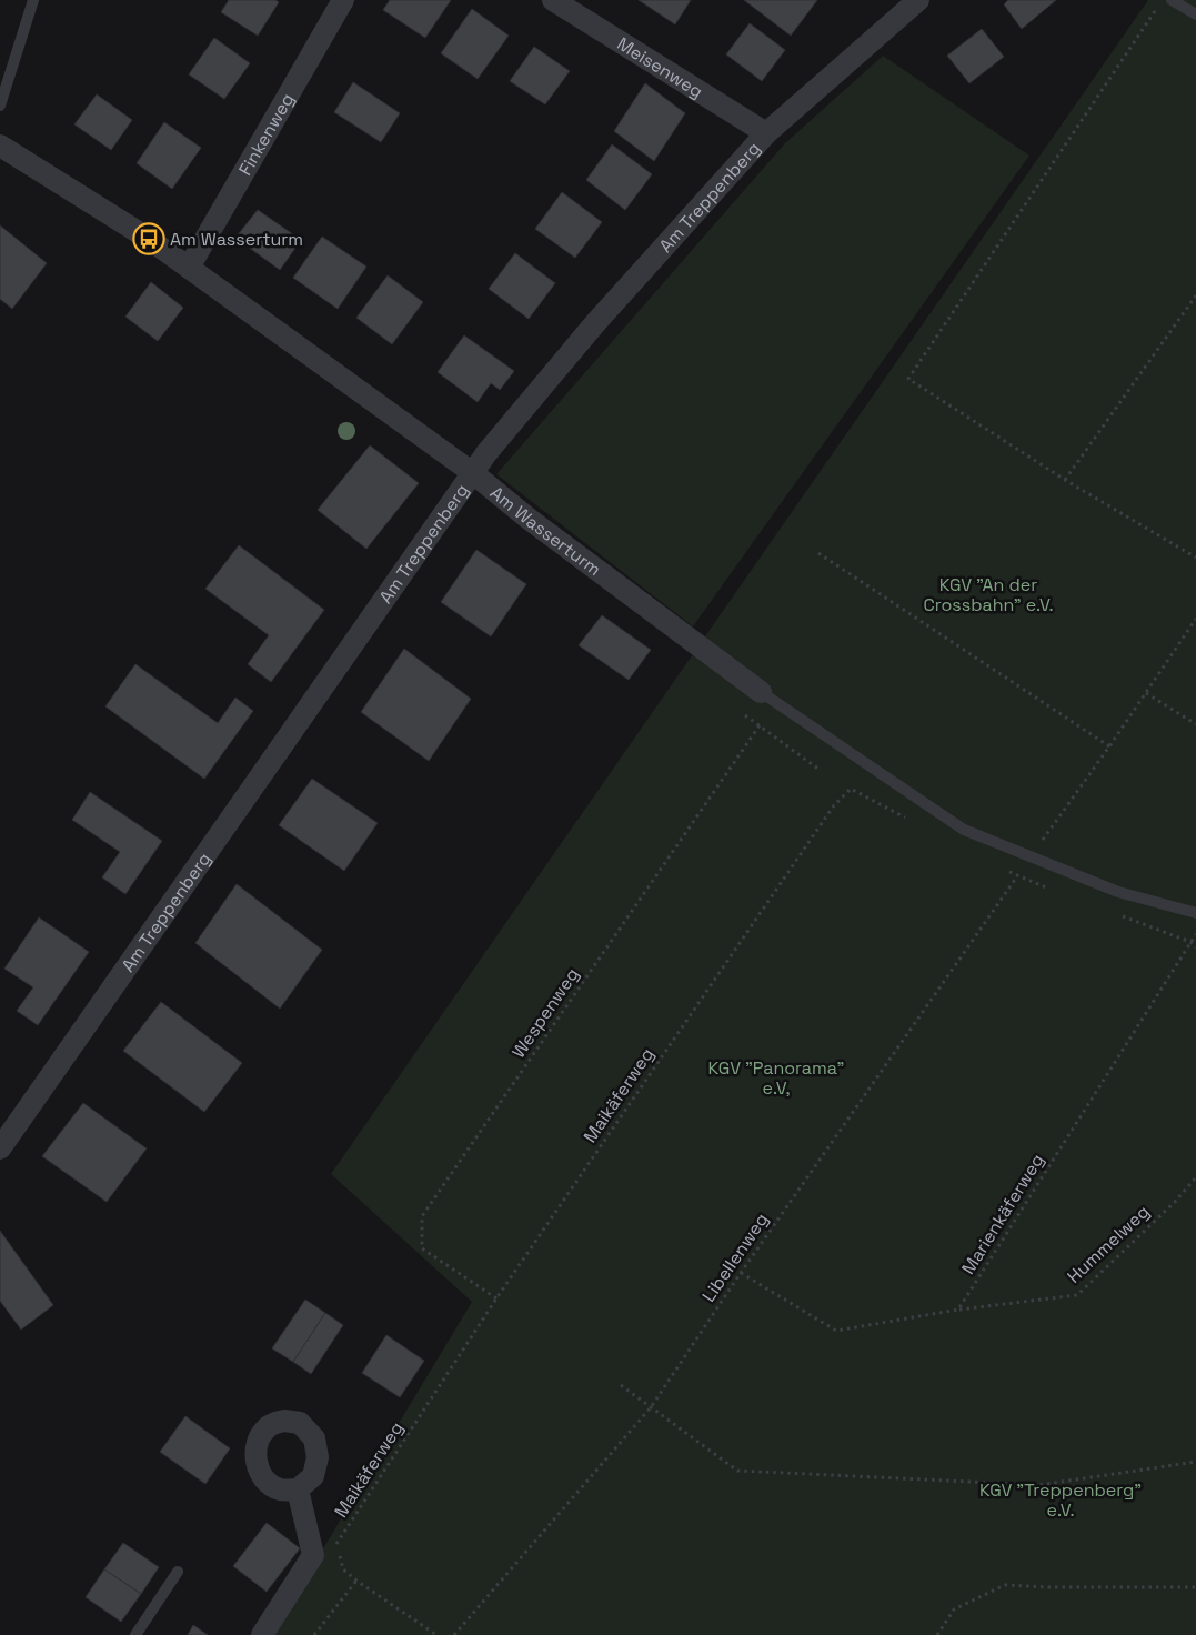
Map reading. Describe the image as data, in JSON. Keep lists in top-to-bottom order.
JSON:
{
  "streets": {
    "street": [
      "Meisenweg",
      "Finkenweg",
      "Am Treppenberg",
      "Am Wasserturm"
    ],
    "path": [
      "Wespenweg",
      "Maikäferweg",
      "Marienkäferweg",
      "Hummelweg",
      "Libellenweg"
    ]
  },
  "crossings": [
    ["Meisenweg", "Am Treppenberg"],
    ["Finkenweg", "Am Wasserturm"],
    ["Am Treppenberg", "Am Wasserturm"],
    ["Wespenweg", "Maikäferweg"],
    ["Marienkäferweg", "Hummelweg"]
  ],
  "parks": ["KGV \"An der Crossbahn\" e.V.", "KGV \"Panorama\" e.V,", "KGV \"Treppenberg\" e.V."],
  "places": {
    "bus stop": ["Am Wasserturm"]
  }
}
